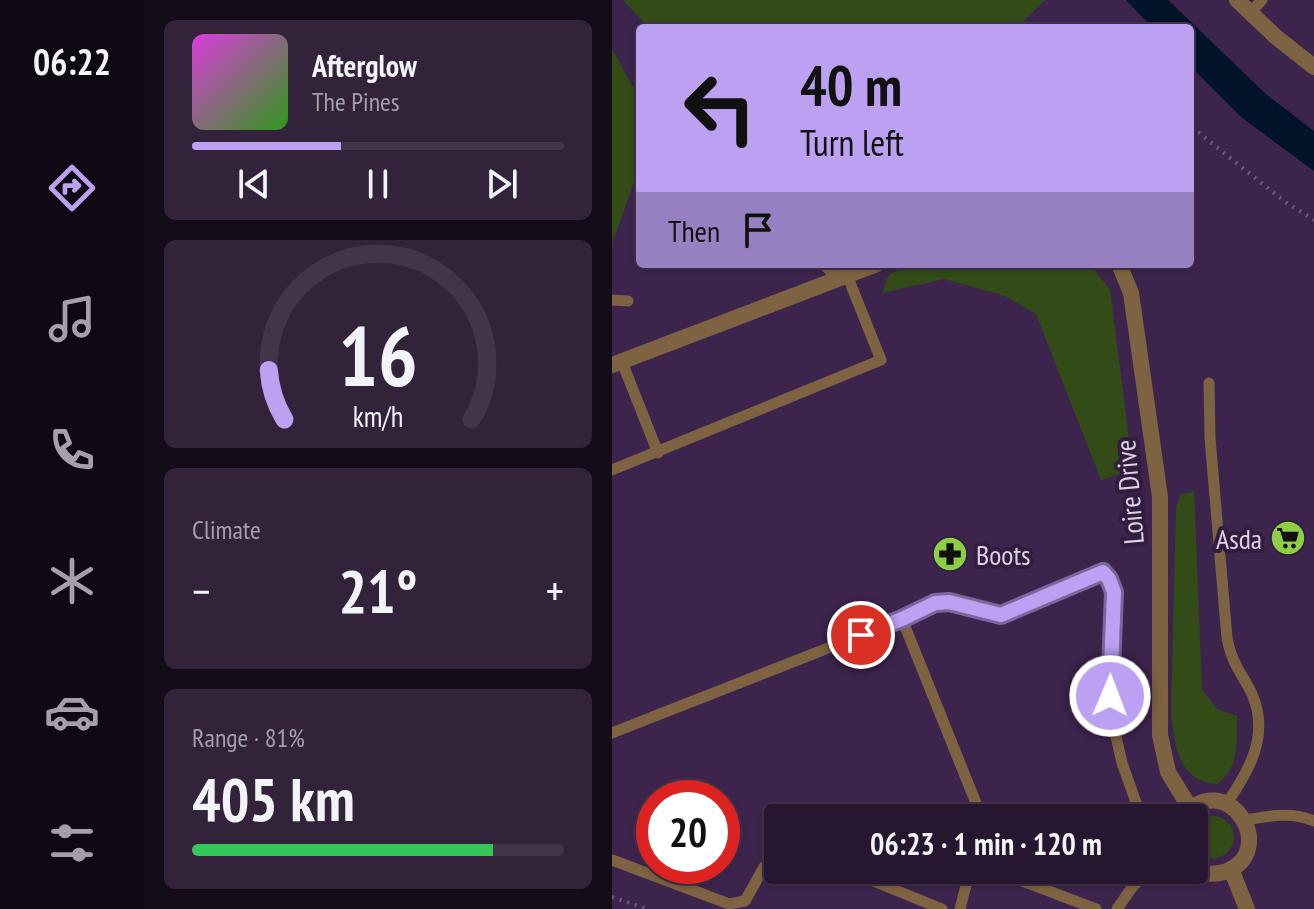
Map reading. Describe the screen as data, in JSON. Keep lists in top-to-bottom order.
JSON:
{
  "streets": {
    "street": ["Loire Drive"]
  },
  "places": {
    "supermarket": ["Asda"],
    "pharmacy": ["Boots"]
  },
  "page": {
    "tabs": "06:22",
    "turn": ["40 m", "Turn left"],
    "song": ["Afterglow", "The Pines"],
    "then": "Then",
    "tile": [
      "Climate",
      ["Range · 81%", "405 km"]
    ],
    "heat": ["−", "21°", "+"],
    "limit": "20",
    "trip": "06:23 · 1 min · 120 m",
    "gauge": ["16", "km/h"]
  }
}
